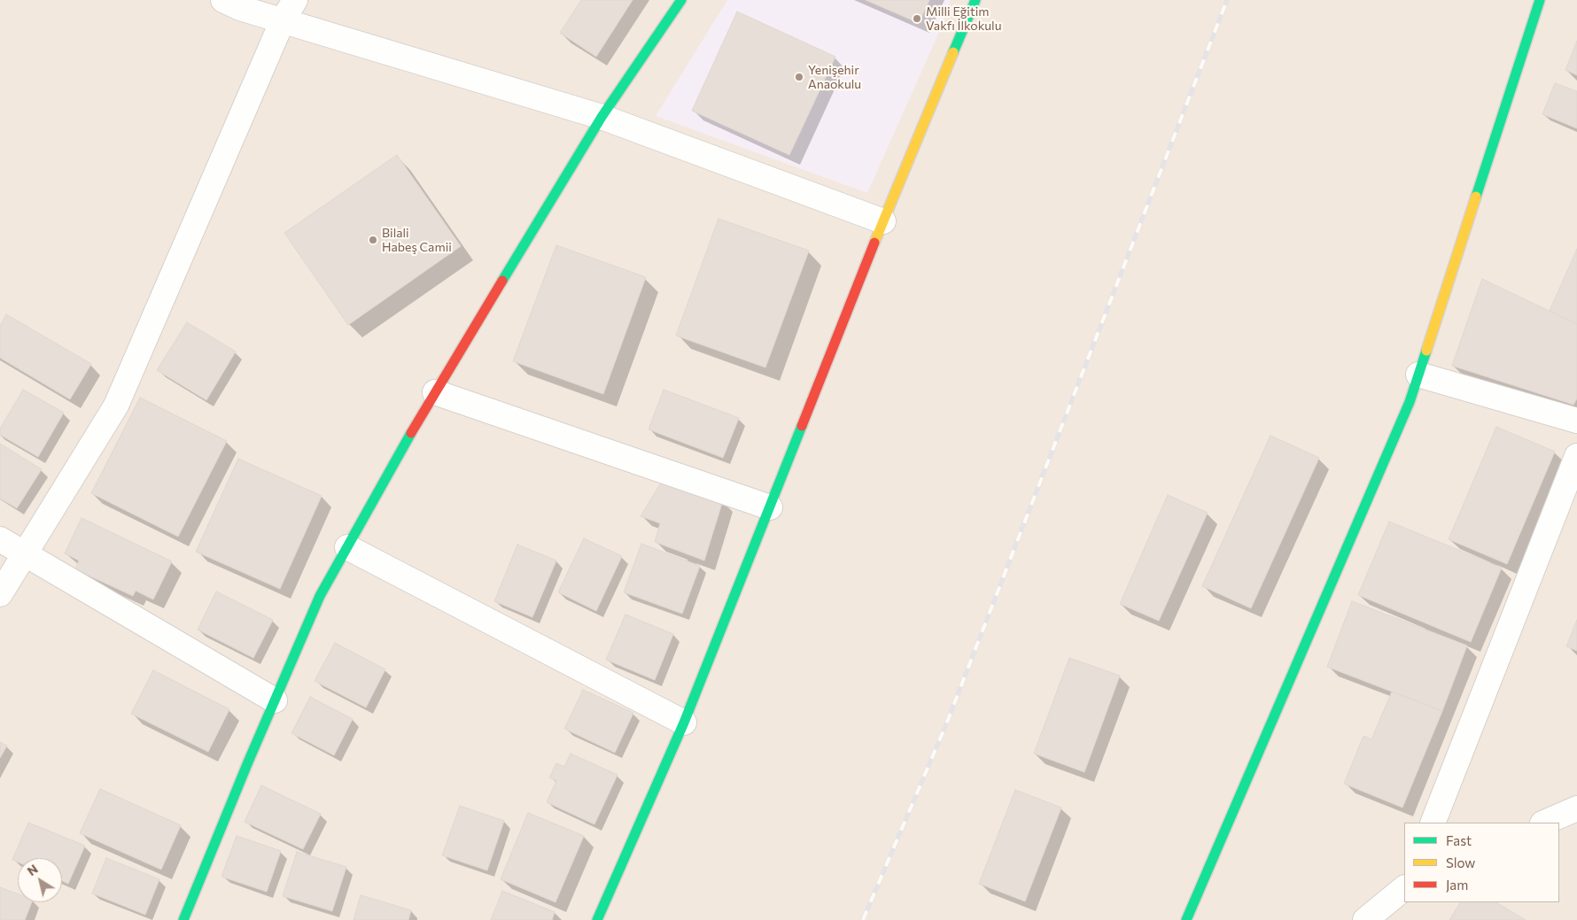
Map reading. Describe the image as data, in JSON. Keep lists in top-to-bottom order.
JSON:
{
  "places": ["Milli Eğitim Vakfı İlkokulu", "Yenişehir Anaokulu", "Bilali Habeş Camii"],
  "legend": ["Fast", "Slow", "Jam"],
  "north": "top left"
}
